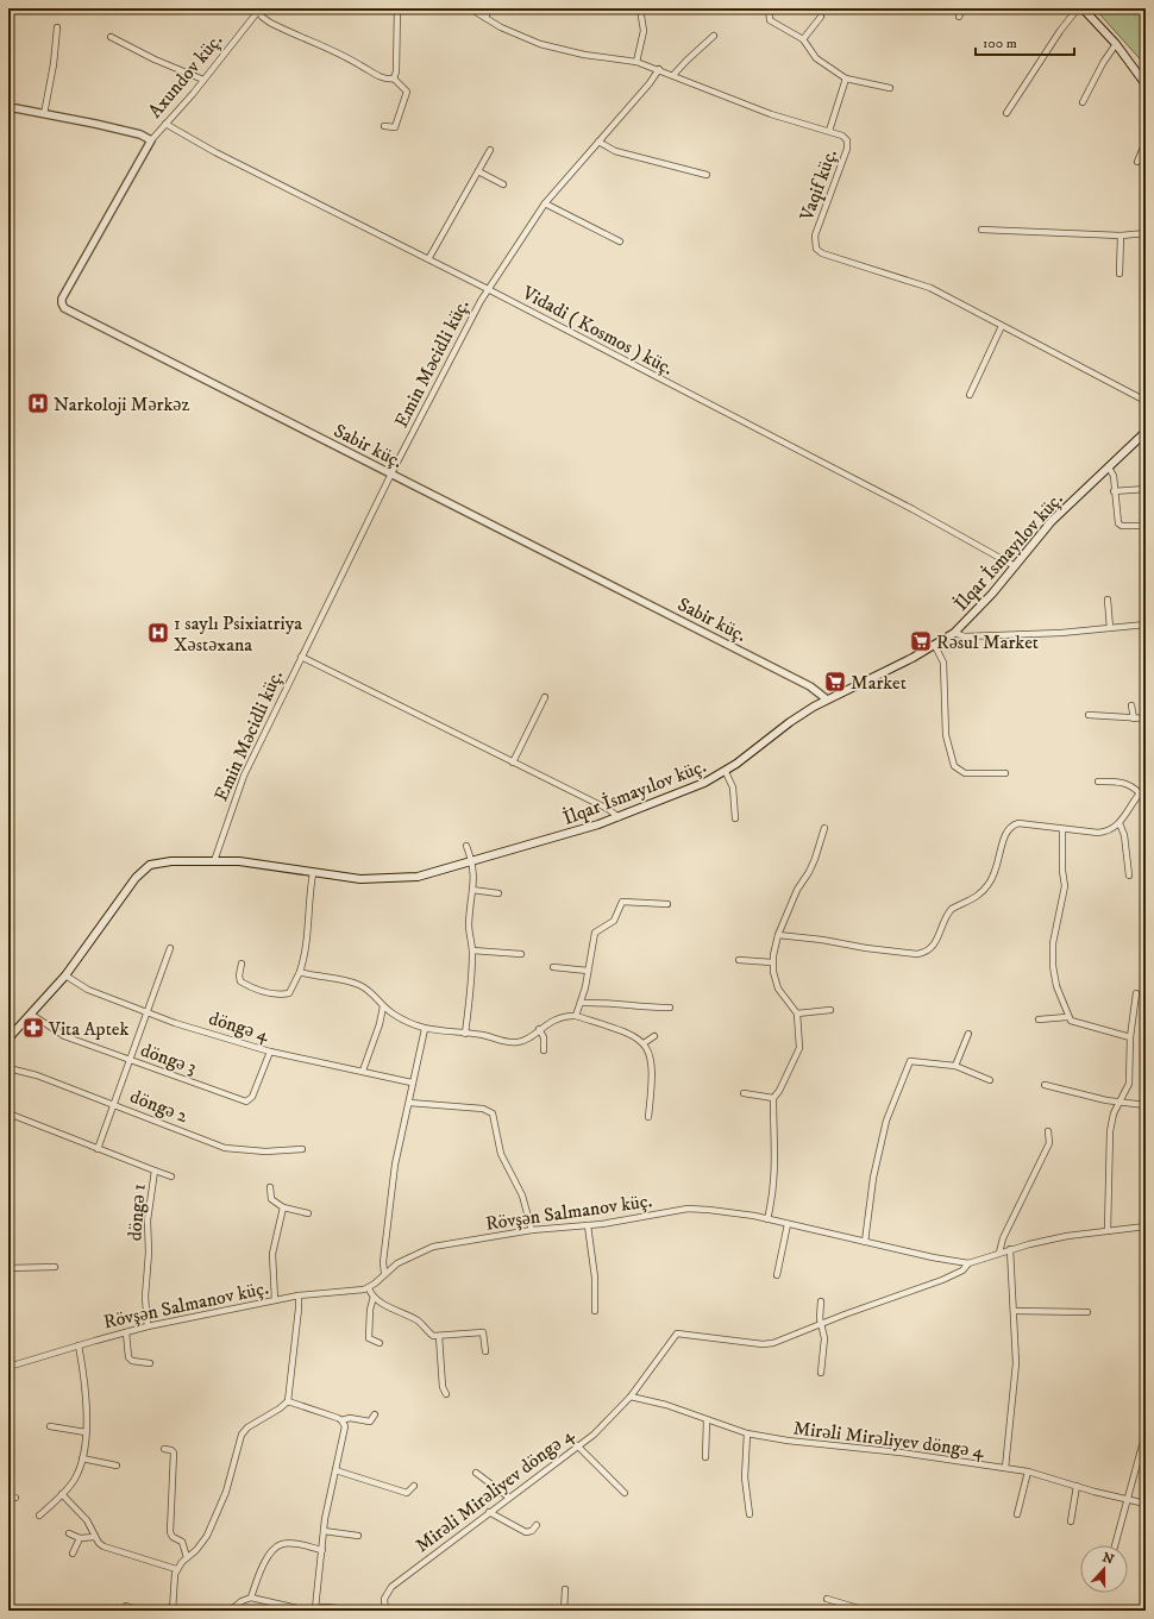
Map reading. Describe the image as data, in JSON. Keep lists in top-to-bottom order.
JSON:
{
  "streets": {
    "main road": ["İlqar İsmayılov küç."],
    "street": [
      "Axundov küç.",
      "Vaqif küç.",
      "Vidadi ( Kosmos ) küç.",
      "Emin Məcidli küç.",
      "Sabir küç.",
      "döngə 4",
      "döngə 3",
      "döngə 2",
      "Rövşən Salmanov küç.",
      "döngə 1",
      "Mirəli Mirəliyev döngə 4"
    ]
  },
  "crossings": [
    ["Axundov küç.", "Vidadi ( Kosmos ) küç."],
    ["Axundov küç.", "Sabir küç."],
    ["Vaqif küç.", "Emin Məcidli küç."],
    ["Vidadi ( Kosmos ) küç.", "Emin Məcidli küç."],
    ["Vidadi ( Kosmos ) küç.", "İlqar İsmayılov küç."],
    ["Emin Məcidli küç.", "Sabir küç."],
    ["Emin Məcidli küç.", "İlqar İsmayılov küç."],
    ["Sabir küç.", "İlqar İsmayılov küç."],
    ["İlqar İsmayılov küç.", "döngə 4"],
    ["İlqar İsmayılov küç.", "döngə 3"],
    ["döngə 4", "döngə 3"],
    ["Rövşən Salmanov küç.", "döngə 1"],
    ["Rövşən Salmanov küç.", "Mirəli Mirəliyev döngə 4"]
  ],
  "places": {
    "hospital": ["Narkoloji Mərkəz", "1 saylı Psixiatriya Xəstəxana"],
    "supermarket": ["Rəsul Market", "Market"],
    "pharmacy": ["Vita Aptek"]
  },
  "scale_bar": "100 m",
  "north": "top"
}
